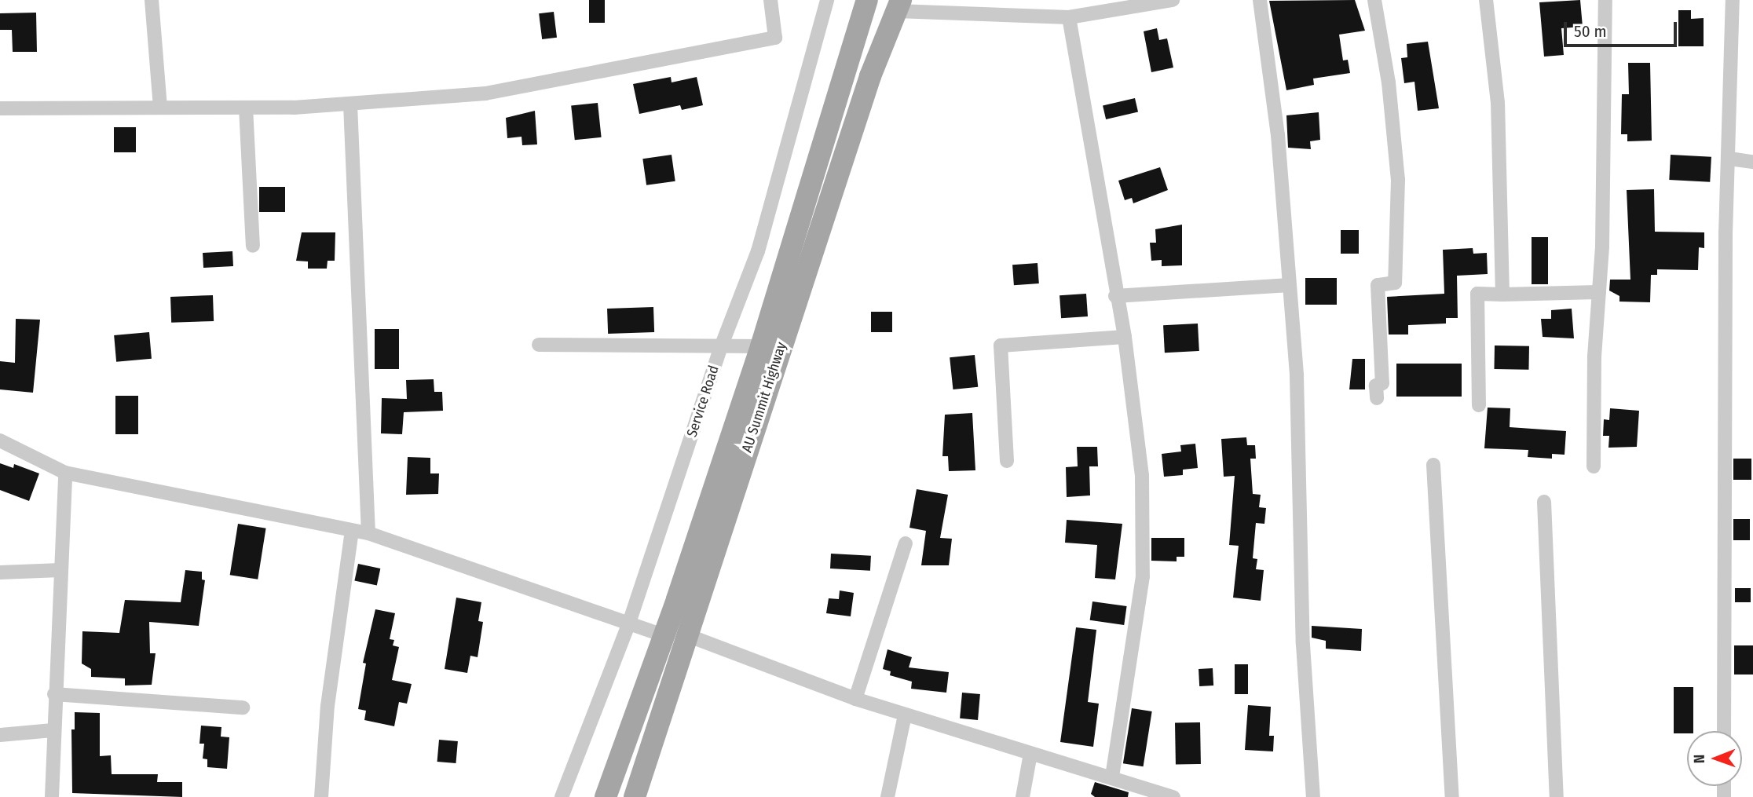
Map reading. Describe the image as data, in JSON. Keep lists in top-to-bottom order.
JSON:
{
  "streets": {
    "main road": ["AU Summit Highway"],
    "street": ["Service Road"]
  },
  "scale_bar": "50 m",
  "north": "left"
}
